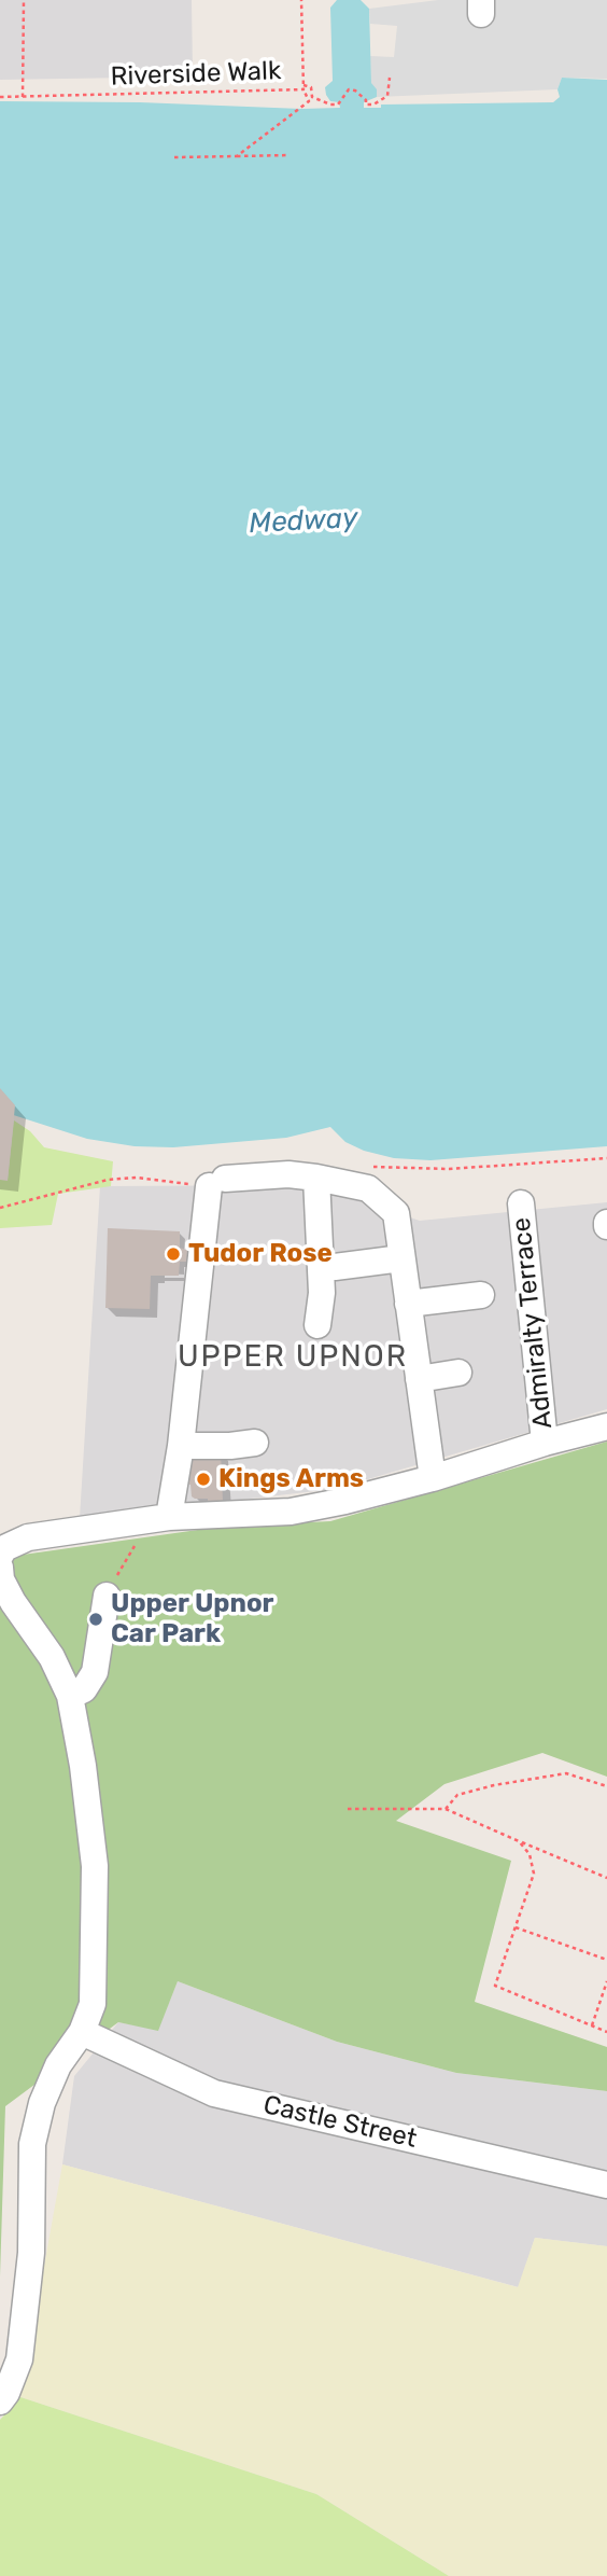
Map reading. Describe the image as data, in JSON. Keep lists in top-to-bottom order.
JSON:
{
  "streets": {
    "street": ["Admiralty Terrace", "Castle Street"],
    "path": ["Riverside Walk"]
  },
  "districts": ["UPPER UPNOR"],
  "water": ["Medway"],
  "places": ["Tudor Rose", "Kings Arms", "Upper Upnor Car Park"]
}
